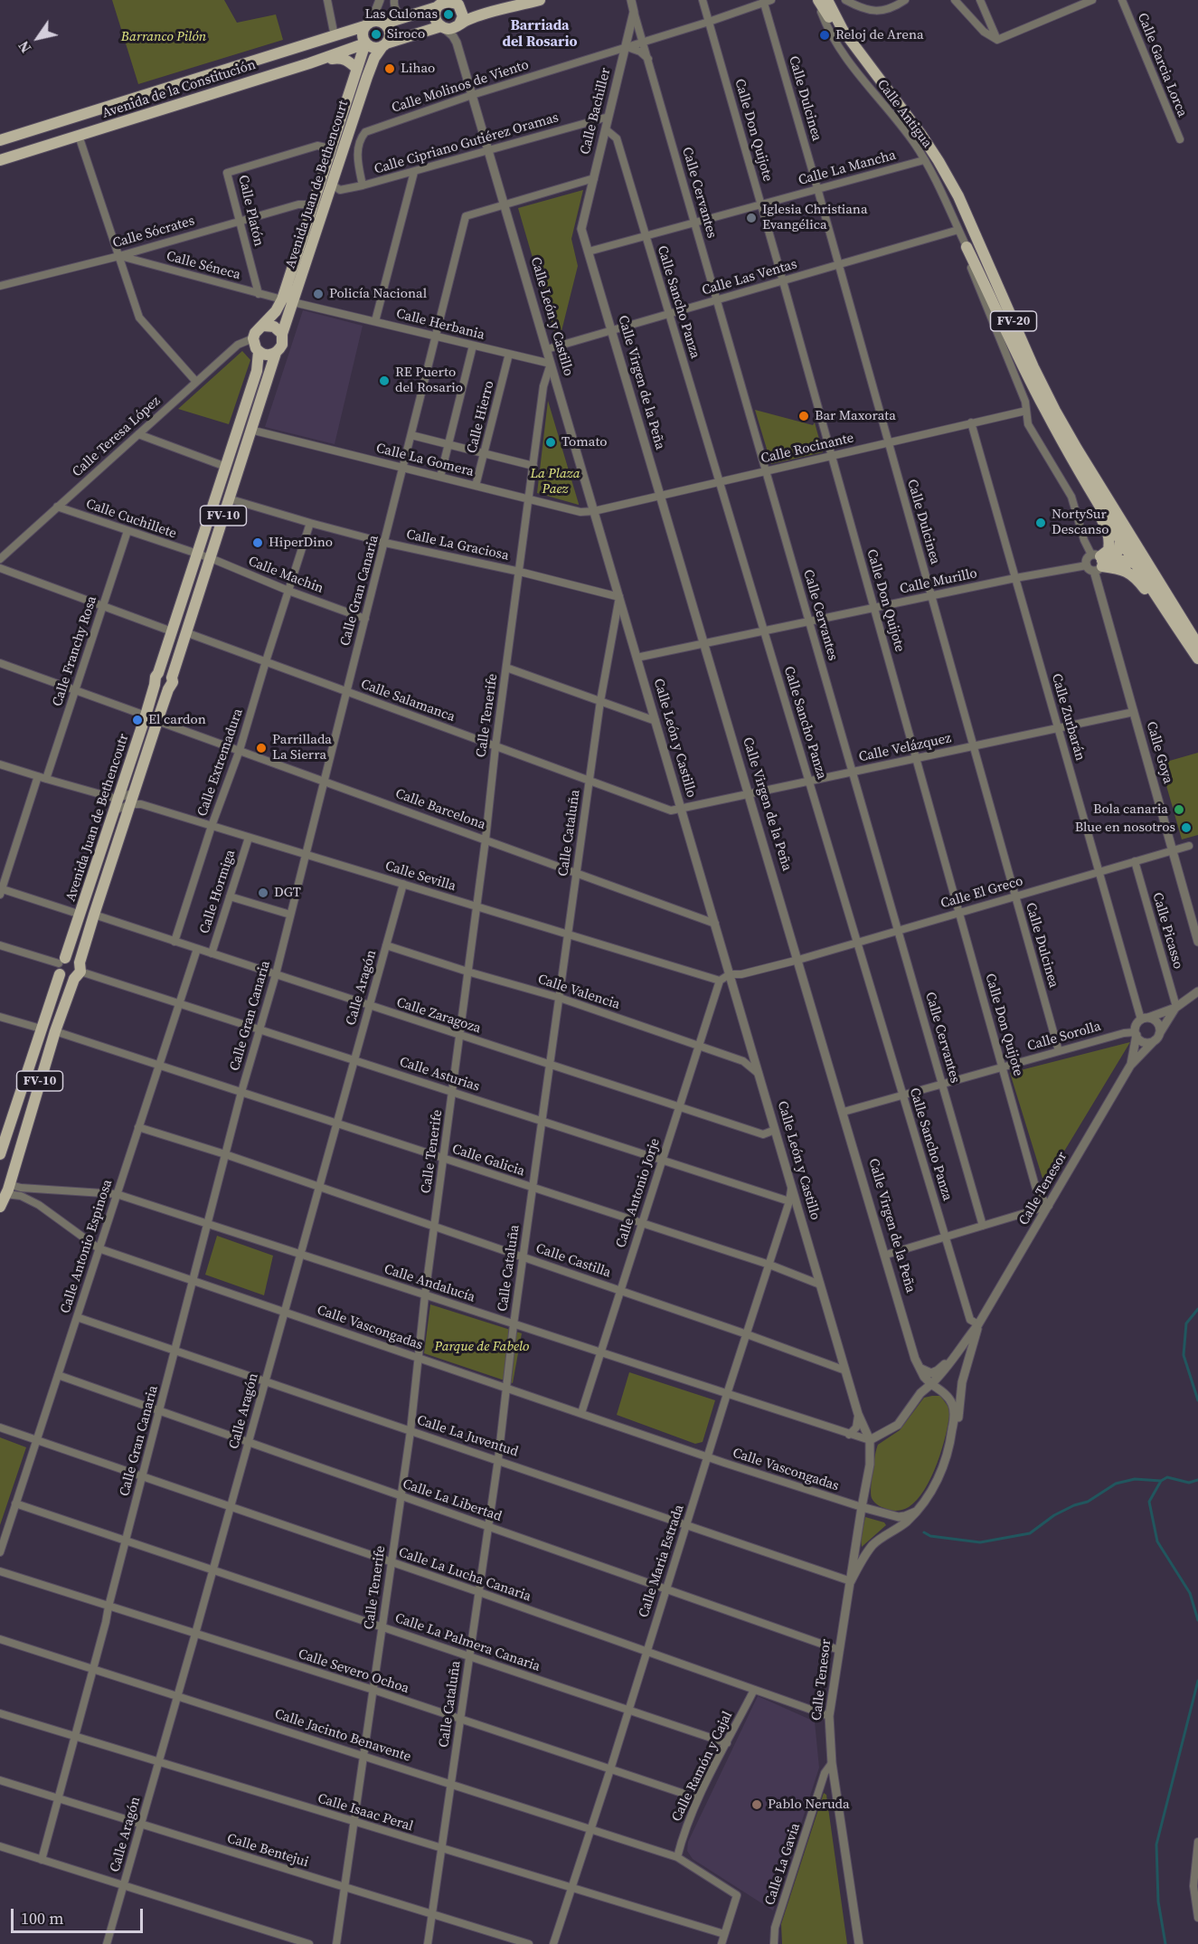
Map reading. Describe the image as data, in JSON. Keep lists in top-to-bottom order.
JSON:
{
  "streets": {
    "main road": [
      "Avenida de la Constitución",
      "Avenida Juan de Bethencourt",
      "FV-20",
      "FV-10",
      "Avenida Juan de Bethencoutr"
    ],
    "street": [
      "Calle Garcia Lorca",
      "Calle Molinos de Viento",
      "Calle Dulcinea",
      "Calle Bachiller",
      "Calle Antigua",
      "Calle Don Quijote",
      "Calle Cipriano Gutiérez Oramas",
      "Calle La Mancha",
      "Calle Cervantes",
      "Calle Platón",
      "Calle Sócrates",
      "Calle Séneca",
      "Calle Las Ventas",
      "Calle Sancho Panza",
      "Calle León y Castillo",
      "Calle Herbania",
      "Calle Virgen de la Peña",
      "Calle Hierro",
      "Calle Teresa López",
      "Calle Rocinante",
      "Calle La Gomera",
      "Calle Cuchillete",
      "Calle La Graciosa",
      "Calle Machin",
      "Calle Murillo",
      "Calle Gran Canaria",
      "Calle Franchy Rosa",
      "Calle Salamanca",
      "Calle Tenerife",
      "Calle Zurbarán",
      "Calle Velázquez",
      "Calle Goya",
      "Calle Extremadura",
      "Calle Barcelona",
      "Calle Cataluña",
      "Calle Sevilla",
      "Calle Hormiga",
      "Calle El Greco",
      "Calle Picasso",
      "Calle Aragón",
      "Calle Valencia",
      "Calle Zaragoza",
      "Calle Sorolla",
      "Calle Asturias",
      "Calle Galicia",
      "Calle Tenesor",
      "Calle Antonio Jorje",
      "Calle Antonio Espinosa",
      "Calle Castilla",
      "Calle Andalucía",
      "Calle Vascongadas",
      "Calle La Juventud",
      "Calle La Libertad",
      "Calle Maria Estrada",
      "Calle La Lucha Canaria",
      "Calle La Palmera Canaria",
      "Calle Severo Ochoa",
      "Calle Jacinto Benavente",
      "Calle Ramón y Cajal",
      "Calle Isaac Peral",
      "Calle Bentejui",
      "Calle La Gavia"
    ]
  },
  "crossings": [
    ["Calle Molinos de Viento", "Calle Dulcinea"],
    ["Calle Molinos de Viento", "Calle Bachiller"],
    ["Calle Molinos de Viento", "Calle Don Quijote"],
    ["Calle Molinos de Viento", "Calle Cipriano Gutiérez Oramas"],
    ["Calle Molinos de Viento", "Calle Cervantes"],
    ["Calle Molinos de Viento", "Calle León y Castillo"],
    ["Avenida de la Constitución", "Avenida Juan de Bethencourt"],
    ["Calle Dulcinea", "Calle La Mancha"],
    ["Calle Dulcinea", "Calle Las Ventas"],
    ["Calle Dulcinea", "Calle Rocinante"],
    ["Calle Dulcinea", "Calle Murillo"],
    ["Calle Dulcinea", "Calle Velázquez"],
    ["Calle Dulcinea", "Calle El Greco"],
    ["Calle Dulcinea", "Calle Sorolla"],
    ["Calle Bachiller", "Calle Cipriano Gutiérez Oramas"],
    ["Calle Bachiller", "Calle Cervantes"],
    ["Calle Bachiller", "Calle Sancho Panza"],
    ["Calle Bachiller", "Calle Virgen de la Peña"],
    ["Calle Antigua", "Calle La Mancha"],
    ["Calle Antigua", "Calle Las Ventas"],
    ["Calle Antigua", "FV-20"],
    ["Calle Don Quijote", "Calle La Mancha"],
    ["Calle Don Quijote", "Calle Las Ventas"],
    ["Calle Don Quijote", "Calle Rocinante"],
    ["Calle Don Quijote", "Calle Murillo"],
    ["Calle Don Quijote", "Calle Velázquez"],
    ["Calle Don Quijote", "Calle El Greco"],
    ["Calle Don Quijote", "Calle Sorolla"],
    ["Calle Don Quijote", "Calle Tenesor"],
    ["Calle Cipriano Gutiérez Oramas", "Avenida Juan de Bethencourt"],
    ["Calle Cipriano Gutiérez Oramas", "Calle León y Castillo"],
    ["Calle La Mancha", "Calle Cervantes"],
    ["Calle La Mancha", "Calle Sancho Panza"],
    ["Calle La Mancha", "Calle Virgen de la Peña"],
    ["Avenida Juan de Bethencourt", "Calle Platón"],
    ["Avenida Juan de Bethencourt", "Calle Sócrates"],
    ["Avenida Juan de Bethencourt", "Calle Séneca"],
    ["Avenida Juan de Bethencourt", "Calle Herbania"],
    ["Avenida Juan de Bethencourt", "Calle Teresa López"],
    ["Avenida Juan de Bethencourt", "FV-10"],
    ["Calle Cervantes", "Calle Las Ventas"],
    ["Calle Cervantes", "Calle Rocinante"],
    ["Calle Cervantes", "Calle Murillo"],
    ["Calle Cervantes", "Calle Velázquez"],
    ["Calle Cervantes", "Calle El Greco"],
    ["Calle Cervantes", "Calle Sorolla"],
    ["Calle Platón", "Calle Sócrates"],
    ["Calle Platón", "Calle Séneca"],
    ["Calle Sócrates", "Calle Séneca"],
    ["Calle Las Ventas", "Calle Sancho Panza"],
    ["Calle Las Ventas", "Calle León y Castillo"],
    ["Calle Las Ventas", "Calle Virgen de la Peña"],
    ["Calle Sancho Panza", "Calle Rocinante"],
    ["Calle Sancho Panza", "Calle Murillo"],
    ["Calle Sancho Panza", "Calle Velázquez"],
    ["Calle Sancho Panza", "Calle El Greco"],
    ["Calle Sancho Panza", "Calle Sorolla"],
    ["Calle Sancho Panza", "Calle Tenesor"],
    ["Calle León y Castillo", "Calle Herbania"],
    ["Calle León y Castillo", "Calle Rocinante"],
    ["Calle León y Castillo", "Calle La Gomera"],
    ["Calle León y Castillo", "Calle La Graciosa"],
    ["Calle León y Castillo", "Calle Murillo"],
    ["Calle León y Castillo", "Calle Gran Canaria"],
    ["Calle León y Castillo", "Calle Salamanca"],
    ["Calle León y Castillo", "Calle Tenerife"],
    ["Calle León y Castillo", "Calle Velázquez"],
    ["Calle León y Castillo", "Calle Barcelona"],
    ["Calle León y Castillo", "Calle Cataluña"],
    ["Calle León y Castillo", "Calle El Greco"],
    ["Calle León y Castillo", "Calle Valencia"],
    ["Calle León y Castillo", "Calle Zaragoza"],
    ["Calle León y Castillo", "Calle Galicia"],
    ["Calle León y Castillo", "Calle Tenesor"],
    ["Calle León y Castillo", "Calle Castilla"],
    ["Calle León y Castillo", "Calle Andalucía"],
    ["Calle León y Castillo", "Calle Maria Estrada"],
    ["Calle Herbania", "Calle Hierro"],
    ["Calle Herbania", "Calle Gran Canaria"],
    ["Calle Herbania", "Calle Tenerife"],
    ["Calle Virgen de la Peña", "Calle Rocinante"],
    ["Calle Virgen de la Peña", "Calle Murillo"],
    ["Calle Virgen de la Peña", "Calle Velázquez"],
    ["Calle Virgen de la Peña", "Calle El Greco"],
    ["Calle Virgen de la Peña", "Calle Sorolla"],
    ["Calle Virgen de la Peña", "Calle Tenesor"],
    ["Calle Hierro", "Calle La Gomera"],
    ["Calle Teresa López", "FV-10"],
    ["Calle Teresa López", "Calle Cuchillete"],
    ["Calle Rocinante", "Calle La Gomera"],
    ["Calle Rocinante", "Calle Zurbarán"],
    ["Calle La Gomera", "FV-10"],
    ["Calle La Gomera", "Calle Gran Canaria"],
    ["Calle La Gomera", "Calle Tenerife"],
    ["FV-10", "Calle Cuchillete"],
    ["FV-10", "Calle La Graciosa"],
    ["FV-10", "Calle Machin"],
    ["FV-10", "Calle Salamanca"],
    ["FV-10", "Avenida Juan de Bethencoutr"],
    ["FV-10", "Calle Asturias"],
    ["FV-10", "Calle Galicia"],
    ["FV-10", "Calle Andalucía"],
    ["FV-10", "Calle Vascongadas"],
    ["Calle Cuchillete", "Calle Machin"],
    ["Calle Cuchillete", "Calle Franchy Rosa"],
    ["Calle La Graciosa", "Calle Gran Canaria"],
    ["Calle La Graciosa", "Calle Tenerife"],
    ["Calle La Graciosa", "Calle Extremadura"],
    ["Calle La Graciosa", "Calle Cataluña"],
    ["Calle Machin", "Calle Gran Canaria"],
    ["Calle Machin", "Calle Extremadura"],
    ["Calle Murillo", "Calle Zurbarán"],
    ["Calle Gran Canaria", "Calle Salamanca"],
    ["Calle Gran Canaria", "Calle Barcelona"],
    ["Calle Gran Canaria", "Calle Sevilla"],
    ["Calle Gran Canaria", "Calle Zaragoza"],
    ["Calle Gran Canaria", "Calle Asturias"],
    ["Calle Gran Canaria", "Calle Galicia"],
    ["Calle Gran Canaria", "Calle Castilla"],
    ["Calle Gran Canaria", "Calle Andalucía"],
    ["Calle Gran Canaria", "Calle Vascongadas"],
    ["Calle Gran Canaria", "Calle La Juventud"],
    ["Calle Gran Canaria", "Calle La Libertad"],
    ["Calle Gran Canaria", "Calle La Lucha Canaria"],
    ["Calle Gran Canaria", "Calle La Palmera Canaria"],
    ["Calle Gran Canaria", "Calle Severo Ochoa"],
    ["Calle Gran Canaria", "Calle Jacinto Benavente"],
    ["Calle Gran Canaria", "Calle Isaac Peral"],
    ["Calle Gran Canaria", "Calle Bentejui"],
    ["Calle Salamanca", "Calle Tenerife"],
    ["Calle Salamanca", "Calle Velázquez"],
    ["Calle Salamanca", "Calle Extremadura"],
    ["Calle Salamanca", "Calle Cataluña"],
    ["Calle Tenerife", "Calle Barcelona"],
    ["Calle Tenerife", "Calle Sevilla"],
    ["Calle Tenerife", "Calle Valencia"],
    ["Calle Tenerife", "Calle Zaragoza"],
    ["Calle Tenerife", "Calle Asturias"],
    ["Calle Tenerife", "Calle Galicia"],
    ["Calle Tenerife", "Calle Castilla"],
    ["Calle Tenerife", "Calle Andalucía"],
    ["Calle Tenerife", "Calle Vascongadas"],
    ["Calle Tenerife", "Calle La Juventud"],
    ["Calle Tenerife", "Calle La Libertad"],
    ["Calle Tenerife", "Calle La Lucha Canaria"],
    ["Calle Tenerife", "Calle La Palmera Canaria"],
    ["Calle Tenerife", "Calle Severo Ochoa"],
    ["Calle Tenerife", "Calle Jacinto Benavente"],
    ["Calle Tenerife", "Calle Isaac Peral"],
    ["Calle Tenerife", "Calle Bentejui"],
    ["Calle Zurbarán", "Calle Velázquez"],
    ["Calle Zurbarán", "Calle El Greco"],
    ["Calle Zurbarán", "Calle Sorolla"],
    ["Calle Zurbarán", "Calle Tenesor"],
    ["Calle Velázquez", "Calle Goya"],
    ["Calle Goya", "Calle El Greco"],
    ["Calle Extremadura", "Calle Barcelona"],
    ["Calle Extremadura", "Calle Sevilla"],
    ["Calle Extremadura", "Calle Zaragoza"],
    ["Calle Barcelona", "Avenida Juan de Bethencoutr"],
    ["Calle Barcelona", "Calle Cataluña"],
    ["Avenida Juan de Bethencoutr", "Calle Sevilla"],
    ["Avenida Juan de Bethencoutr", "Calle Zaragoza"],
    ["Avenida Juan de Bethencoutr", "Calle Asturias"],
    ["Calle Cataluña", "Calle Sevilla"],
    ["Calle Cataluña", "Calle Valencia"],
    ["Calle Cataluña", "Calle Zaragoza"],
    ["Calle Cataluña", "Calle Asturias"],
    ["Calle Cataluña", "Calle Galicia"],
    ["Calle Cataluña", "Calle Castilla"],
    ["Calle Cataluña", "Calle Andalucía"],
    ["Calle Cataluña", "Calle Vascongadas"],
    ["Calle Cataluña", "Calle La Juventud"],
    ["Calle Cataluña", "Calle La Libertad"],
    ["Calle Cataluña", "Calle La Lucha Canaria"],
    ["Calle Cataluña", "Calle La Palmera Canaria"],
    ["Calle Cataluña", "Calle Severo Ochoa"],
    ["Calle Cataluña", "Calle Jacinto Benavente"],
    ["Calle Cataluña", "Calle Isaac Peral"],
    ["Calle Cataluña", "Calle Bentejui"],
    ["Calle Sevilla", "Calle Hormiga"],
    ["Calle Sevilla", "Calle Aragón"],
    ["Calle Sevilla", "Calle Antonio Jorje"],
    ["Calle Hormiga", "Calle Zaragoza"],
    ["Calle El Greco", "Calle Picasso"],
    ["Calle Aragón", "Calle Valencia"],
    ["Calle Aragón", "Calle Zaragoza"],
    ["Calle Aragón", "Calle Asturias"],
    ["Calle Aragón", "Calle Galicia"],
    ["Calle Aragón", "Calle Castilla"],
    ["Calle Aragón", "Calle Andalucía"],
    ["Calle Aragón", "Calle Vascongadas"],
    ["Calle Aragón", "Calle La Juventud"],
    ["Calle Aragón", "Calle La Libertad"],
    ["Calle Aragón", "Calle La Lucha Canaria"],
    ["Calle Aragón", "Calle La Palmera Canaria"],
    ["Calle Aragón", "Calle Severo Ochoa"],
    ["Calle Aragón", "Calle Jacinto Benavente"],
    ["Calle Aragón", "Calle Isaac Peral"],
    ["Calle Aragón", "Calle Bentejui"],
    ["Calle Valencia", "Calle Antonio Jorje"],
    ["Calle Zaragoza", "Calle Antonio Jorje"],
    ["Calle Zaragoza", "Calle Antonio Espinosa"],
    ["Calle Sorolla", "Calle Tenesor"],
    ["Calle Asturias", "Calle Antonio Jorje"],
    ["Calle Asturias", "Calle Antonio Espinosa"],
    ["Calle Asturias", "Calle Maria Estrada"],
    ["Calle Galicia", "Calle Antonio Jorje"],
    ["Calle Galicia", "Calle Antonio Espinosa"],
    ["Calle Galicia", "Calle Maria Estrada"],
    ["Calle Tenesor", "Calle Andalucía"],
    ["Calle Tenesor", "Calle Vascongadas"],
    ["Calle Tenesor", "Calle La Juventud"],
    ["Calle Tenesor", "Calle La Libertad"],
    ["Calle Tenesor", "Calle La Lucha Canaria"],
    ["Calle Tenesor", "Calle La Gavia"],
    ["Calle Antonio Jorje", "Calle Castilla"],
    ["Calle Antonio Jorje", "Calle Andalucía"],
    ["Calle Antonio Jorje", "Calle Vascongadas"],
    ["Calle Antonio Espinosa", "Calle Castilla"],
    ["Calle Antonio Espinosa", "Calle Andalucía"],
    ["Calle Antonio Espinosa", "Calle Vascongadas"],
    ["Calle Antonio Espinosa", "Calle La Juventud"],
    ["Calle Antonio Espinosa", "Calle La Libertad"],
    ["Calle Antonio Espinosa", "Calle La Lucha Canaria"],
    ["Calle Antonio Espinosa", "Calle La Palmera Canaria"],
    ["Calle Castilla", "Calle Maria Estrada"],
    ["Calle Andalucía", "Calle Vascongadas"],
    ["Calle Andalucía", "Calle Maria Estrada"],
    ["Calle Vascongadas", "Calle Maria Estrada"],
    ["Calle La Juventud", "Calle Maria Estrada"],
    ["Calle La Libertad", "Calle Maria Estrada"],
    ["Calle Maria Estrada", "Calle La Lucha Canaria"],
    ["Calle Maria Estrada", "Calle La Palmera Canaria"],
    ["Calle Maria Estrada", "Calle Severo Ochoa"],
    ["Calle Maria Estrada", "Calle Jacinto Benavente"],
    ["Calle Maria Estrada", "Calle Isaac Peral"],
    ["Calle La Lucha Canaria", "Calle Ramón y Cajal"],
    ["Calle La Palmera Canaria", "Calle Ramón y Cajal"],
    ["Calle Severo Ochoa", "Calle Ramón y Cajal"],
    ["Calle Jacinto Benavente", "Calle Ramón y Cajal"],
    ["Calle Jacinto Benavente", "Calle Isaac Peral"]
  ],
  "districts": ["Barriada del Rosario"],
  "parks": ["Barranco Pilón", "La Plaza Paez", "Parque de Fabelo"],
  "places": [
    "Las Culonas",
    "Siroco",
    "Reloj de Arena",
    "Lihao",
    "Iglesia Christiana Evangélica",
    "Policía Nacional",
    "RE Puerto del Rosario",
    "Bar Maxorata",
    "Tomato",
    "NortySur Descanso",
    "HiperDino",
    "El cardon",
    "Parrillada La Sierra",
    "Bola canaria",
    "Blue en nosotros",
    "DGT",
    "Pablo Neruda"
  ],
  "scale_bar": "100 m",
  "north": "bottom left"
}
